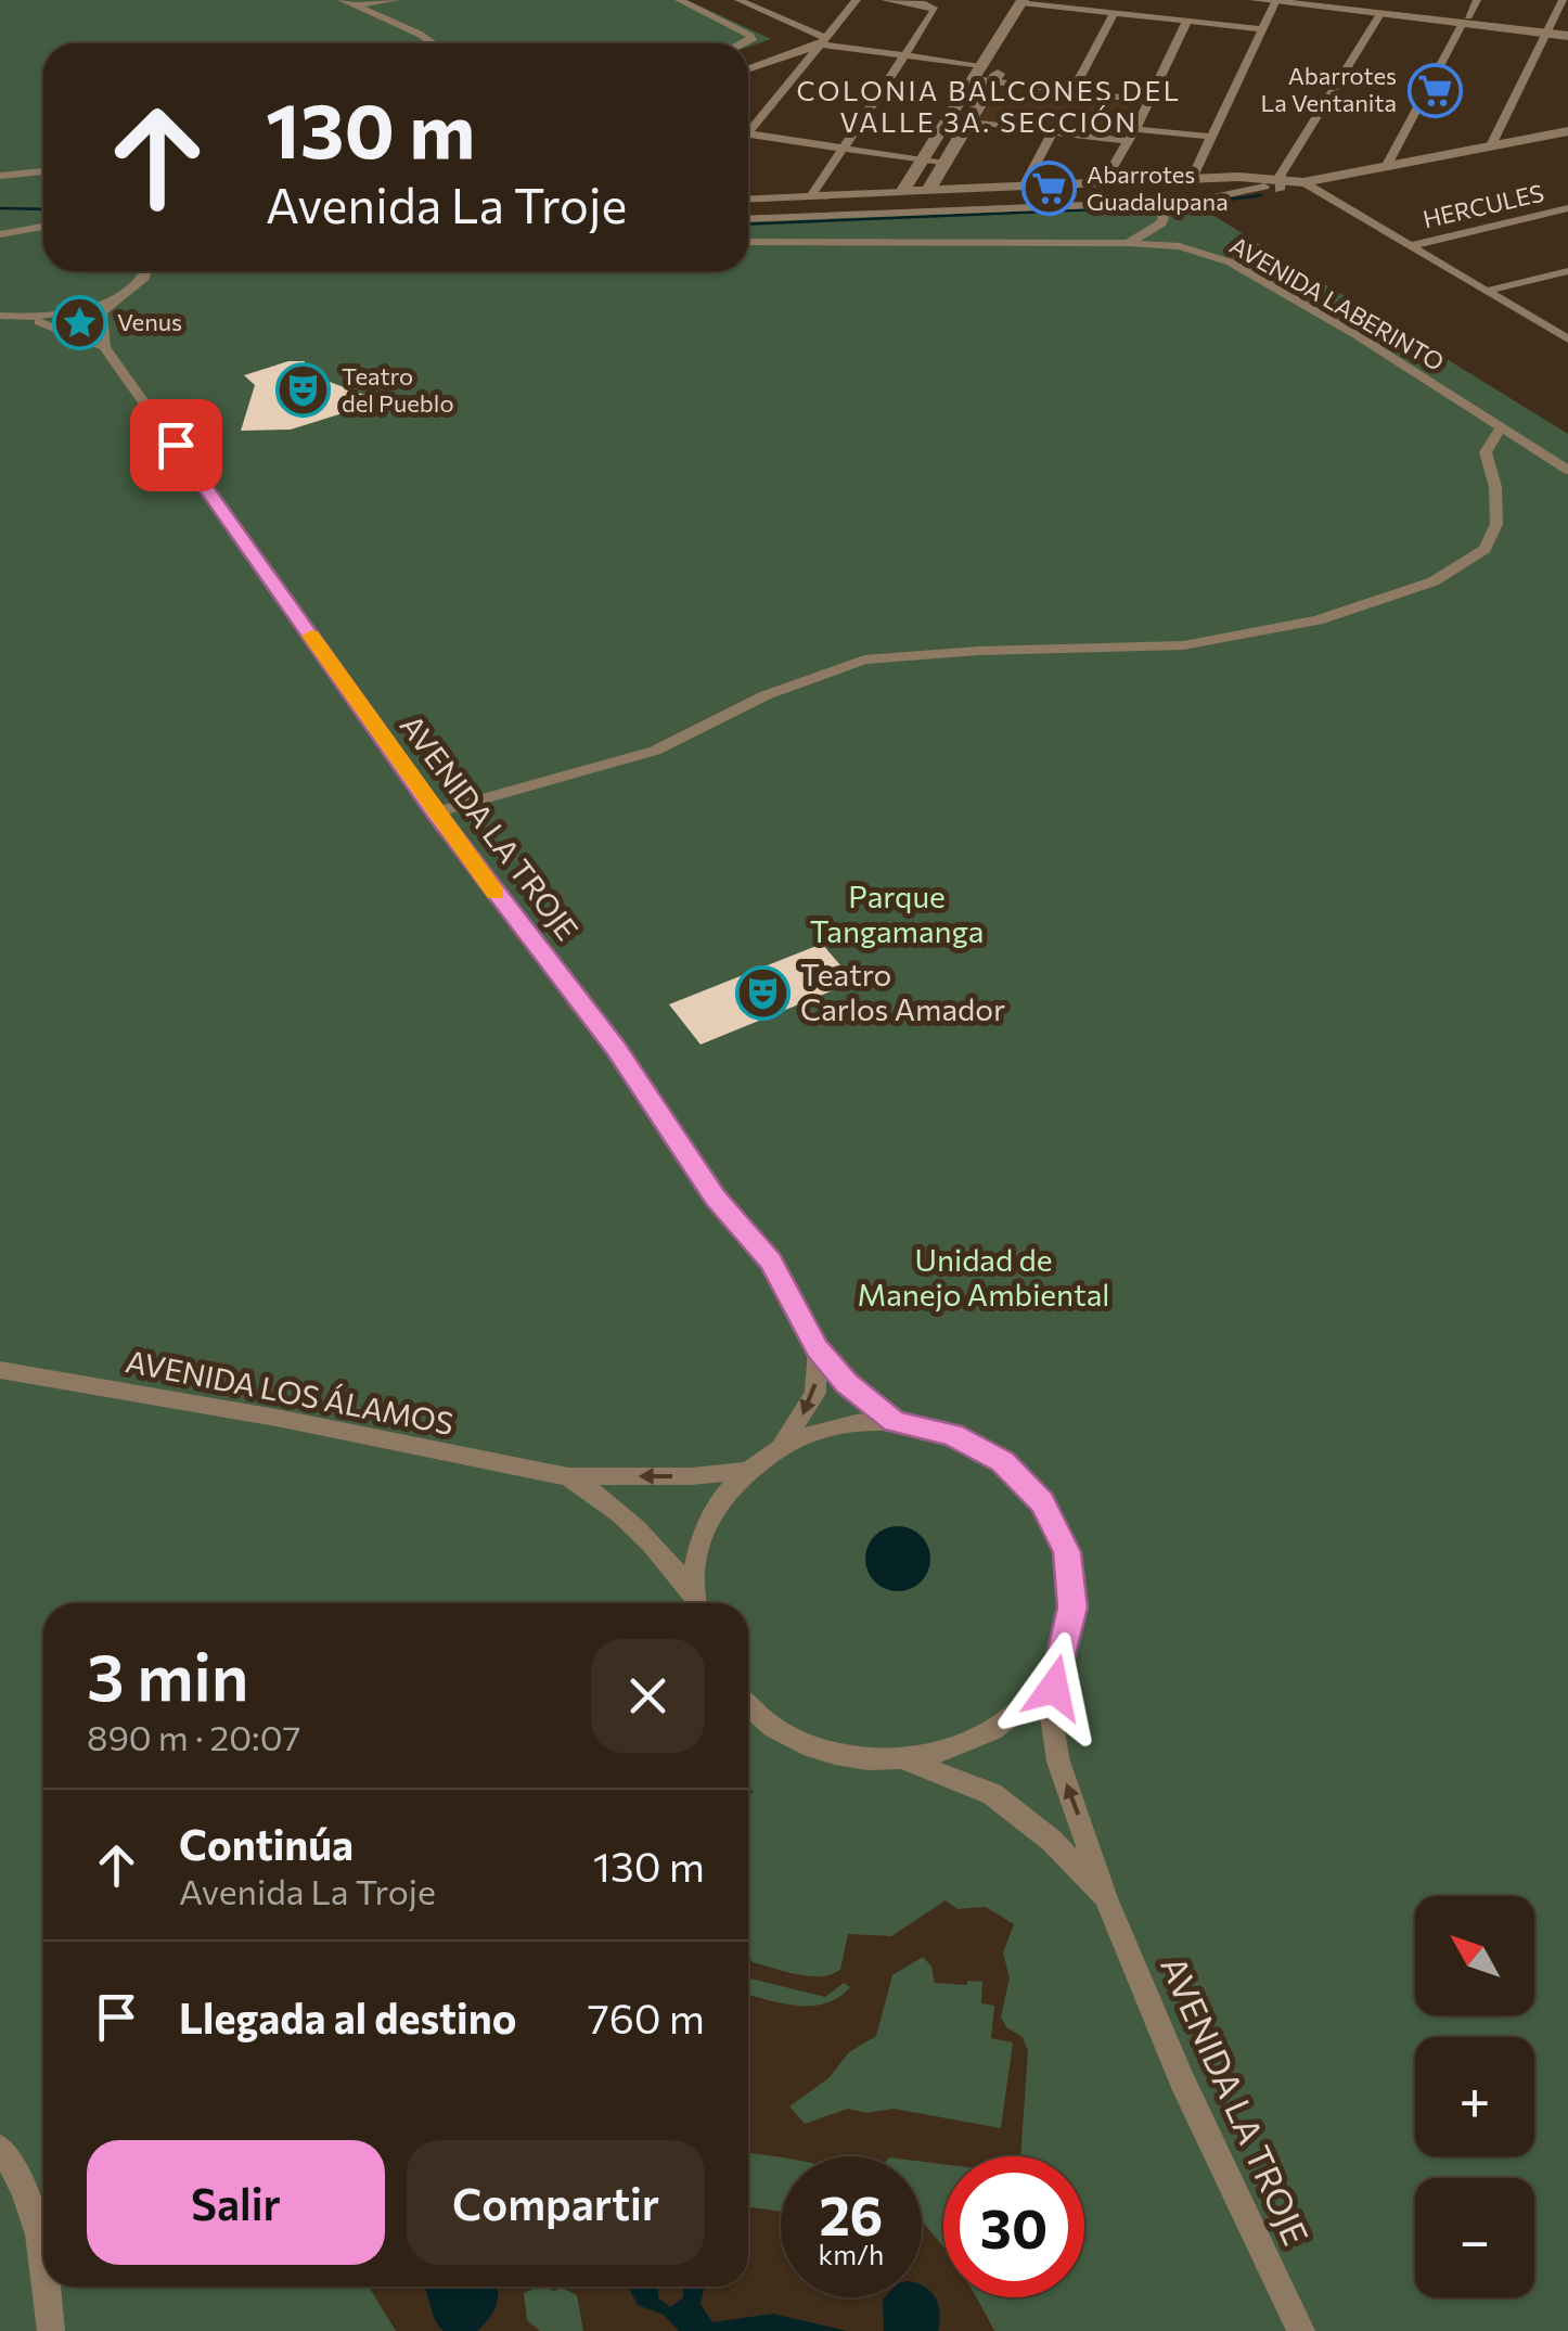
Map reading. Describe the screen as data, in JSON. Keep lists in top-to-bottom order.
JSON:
{
  "streets": {
    "street": [
      "HERCULES",
      "AVENIDA LABERINTO",
      "AVENIDA LA TROJE",
      "AVENIDA LOS ÁLAMOS"
    ]
  },
  "districts": ["COLONIA BALCONES DEL VALLE 3A. SECCIÓN"],
  "parks": ["Parque Tangamanga", "Unidad de Manejo Ambiental"],
  "places": {
    "supermarket": ["Abarrotes La Ventanita", "Abarrotes Guadalupana"],
    "place": ["Venus"],
    "theatre": ["Teatro del Pueblo", "Teatro Carlos Amador"]
  },
  "north": "top left",
  "page": {
    "turn": ["130 m", "Avenida La Troje"],
    "heading": ["3 min", "890 m · 20:07"],
    "list": [
      {
        "name": "Continúa",
        "note": "Avenida La Troje",
        "value": "130 m"
      },
      {
        "name": "Llegada al destino",
        "value": "760 m"
      }
    ],
    "map_buttons": ["+", "−"],
    "buttons": ["Salir", "Compartir"],
    "speed": "26 km/h",
    "limit": "30"
  }
}
